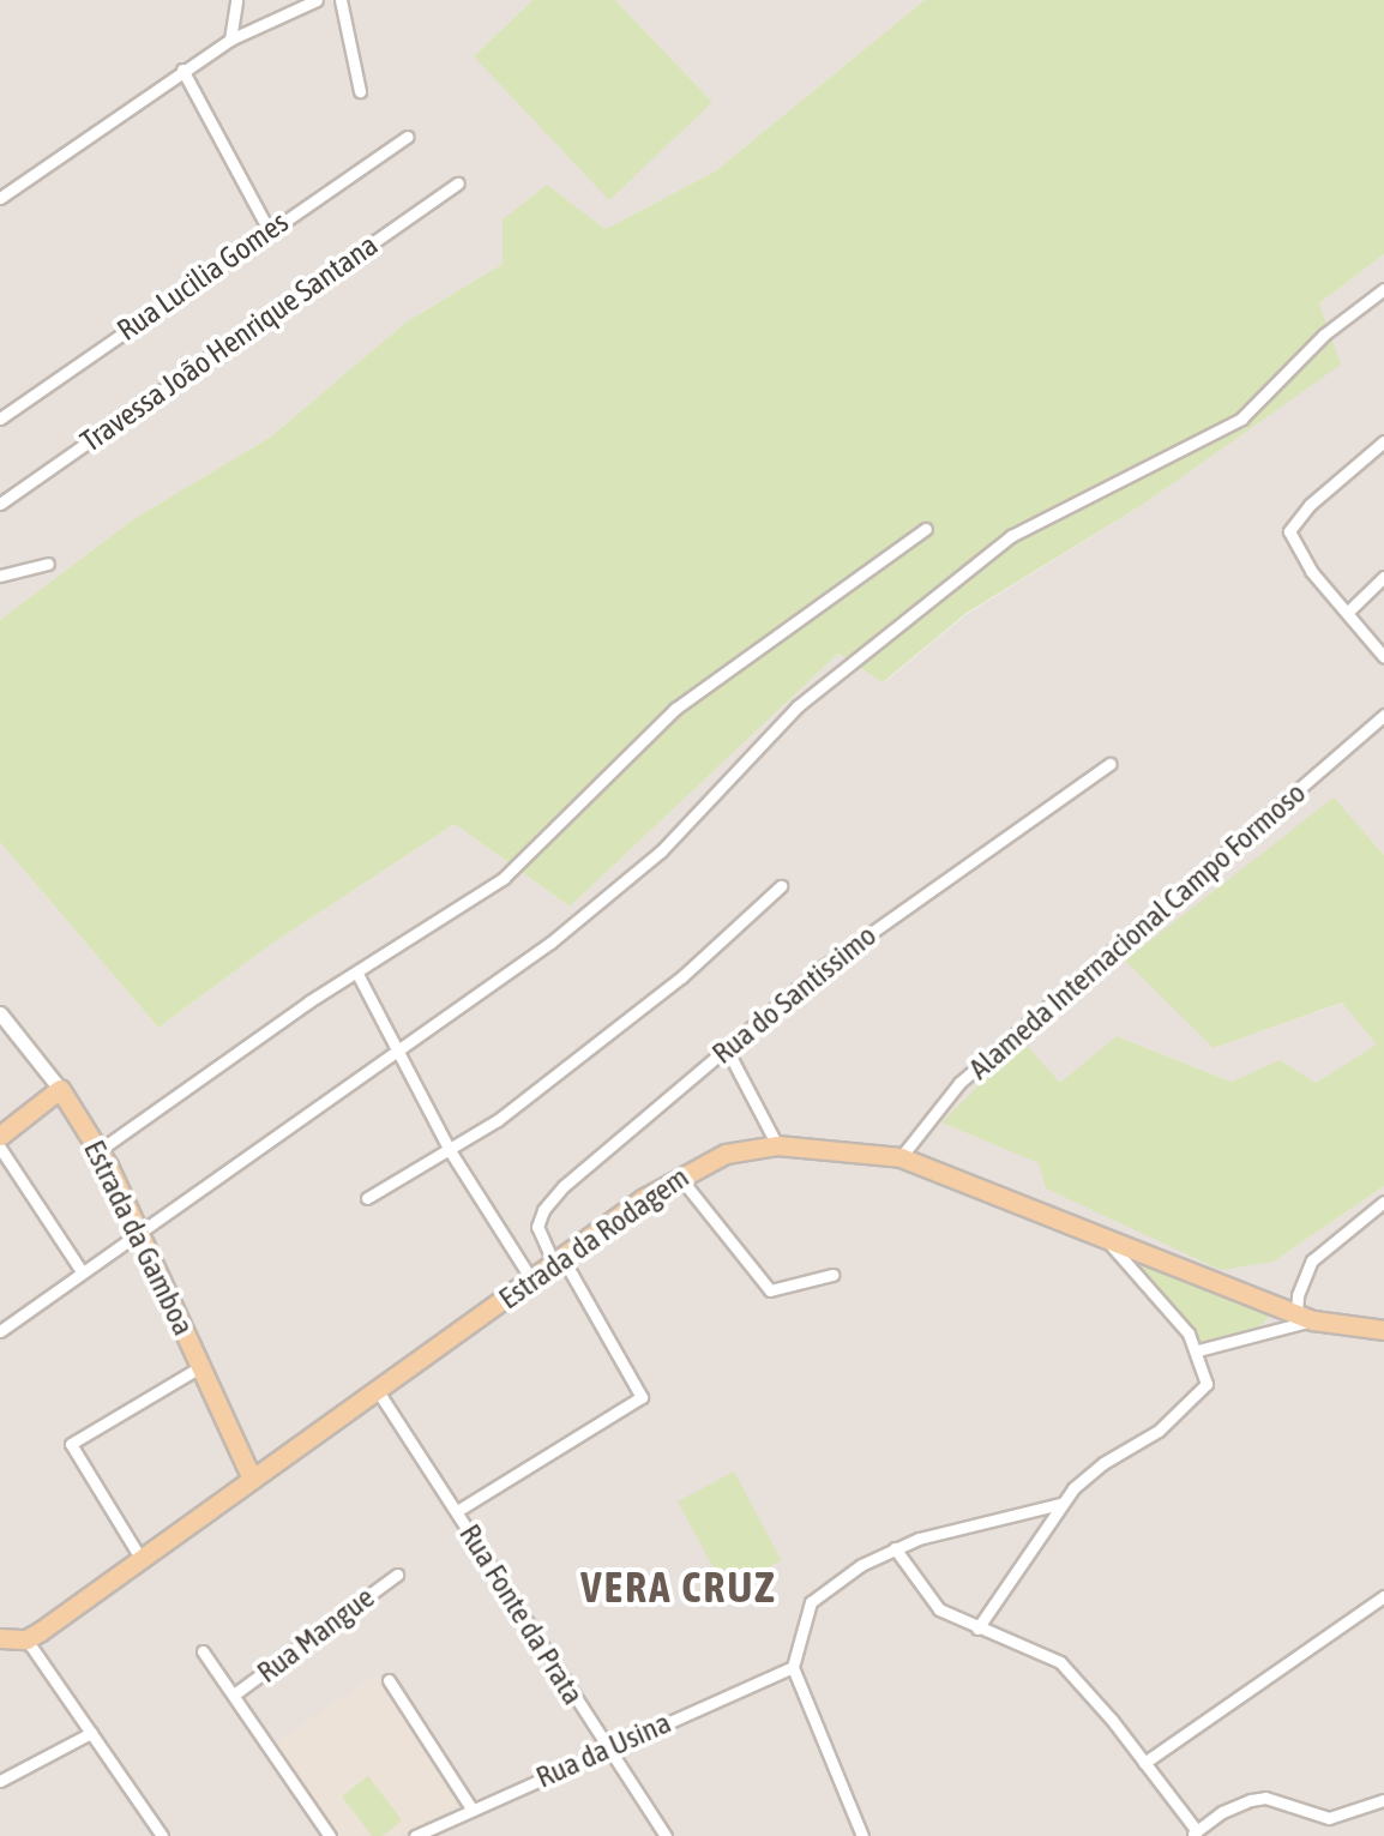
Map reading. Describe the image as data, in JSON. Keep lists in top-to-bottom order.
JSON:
{
  "streets": {
    "main road": ["Estrada da Gamboa", "Estrada da Rodagem"],
    "street": [
      "Rua Lucilia Gomes",
      "Travessa João Henrique Santana",
      "Alameda Internacional Campo Formoso",
      "Rua do Santissimo",
      "Rua Fonte da Prata",
      "Rua Mangue",
      "Rua da Usina"
    ]
  },
  "crossings": [
    ["Alameda Internacional Campo Formoso", "Estrada da Rodagem"],
    ["Rua do Santissimo", "Estrada da Rodagem"],
    ["Rua do Santissimo", "Rua Fonte da Prata"],
    ["Estrada da Gamboa", "Estrada da Rodagem"],
    ["Estrada da Rodagem", "Rua Fonte da Prata"],
    ["Rua Fonte da Prata", "Rua da Usina"]
  ],
  "districts": ["VERA CRUZ"]
}
